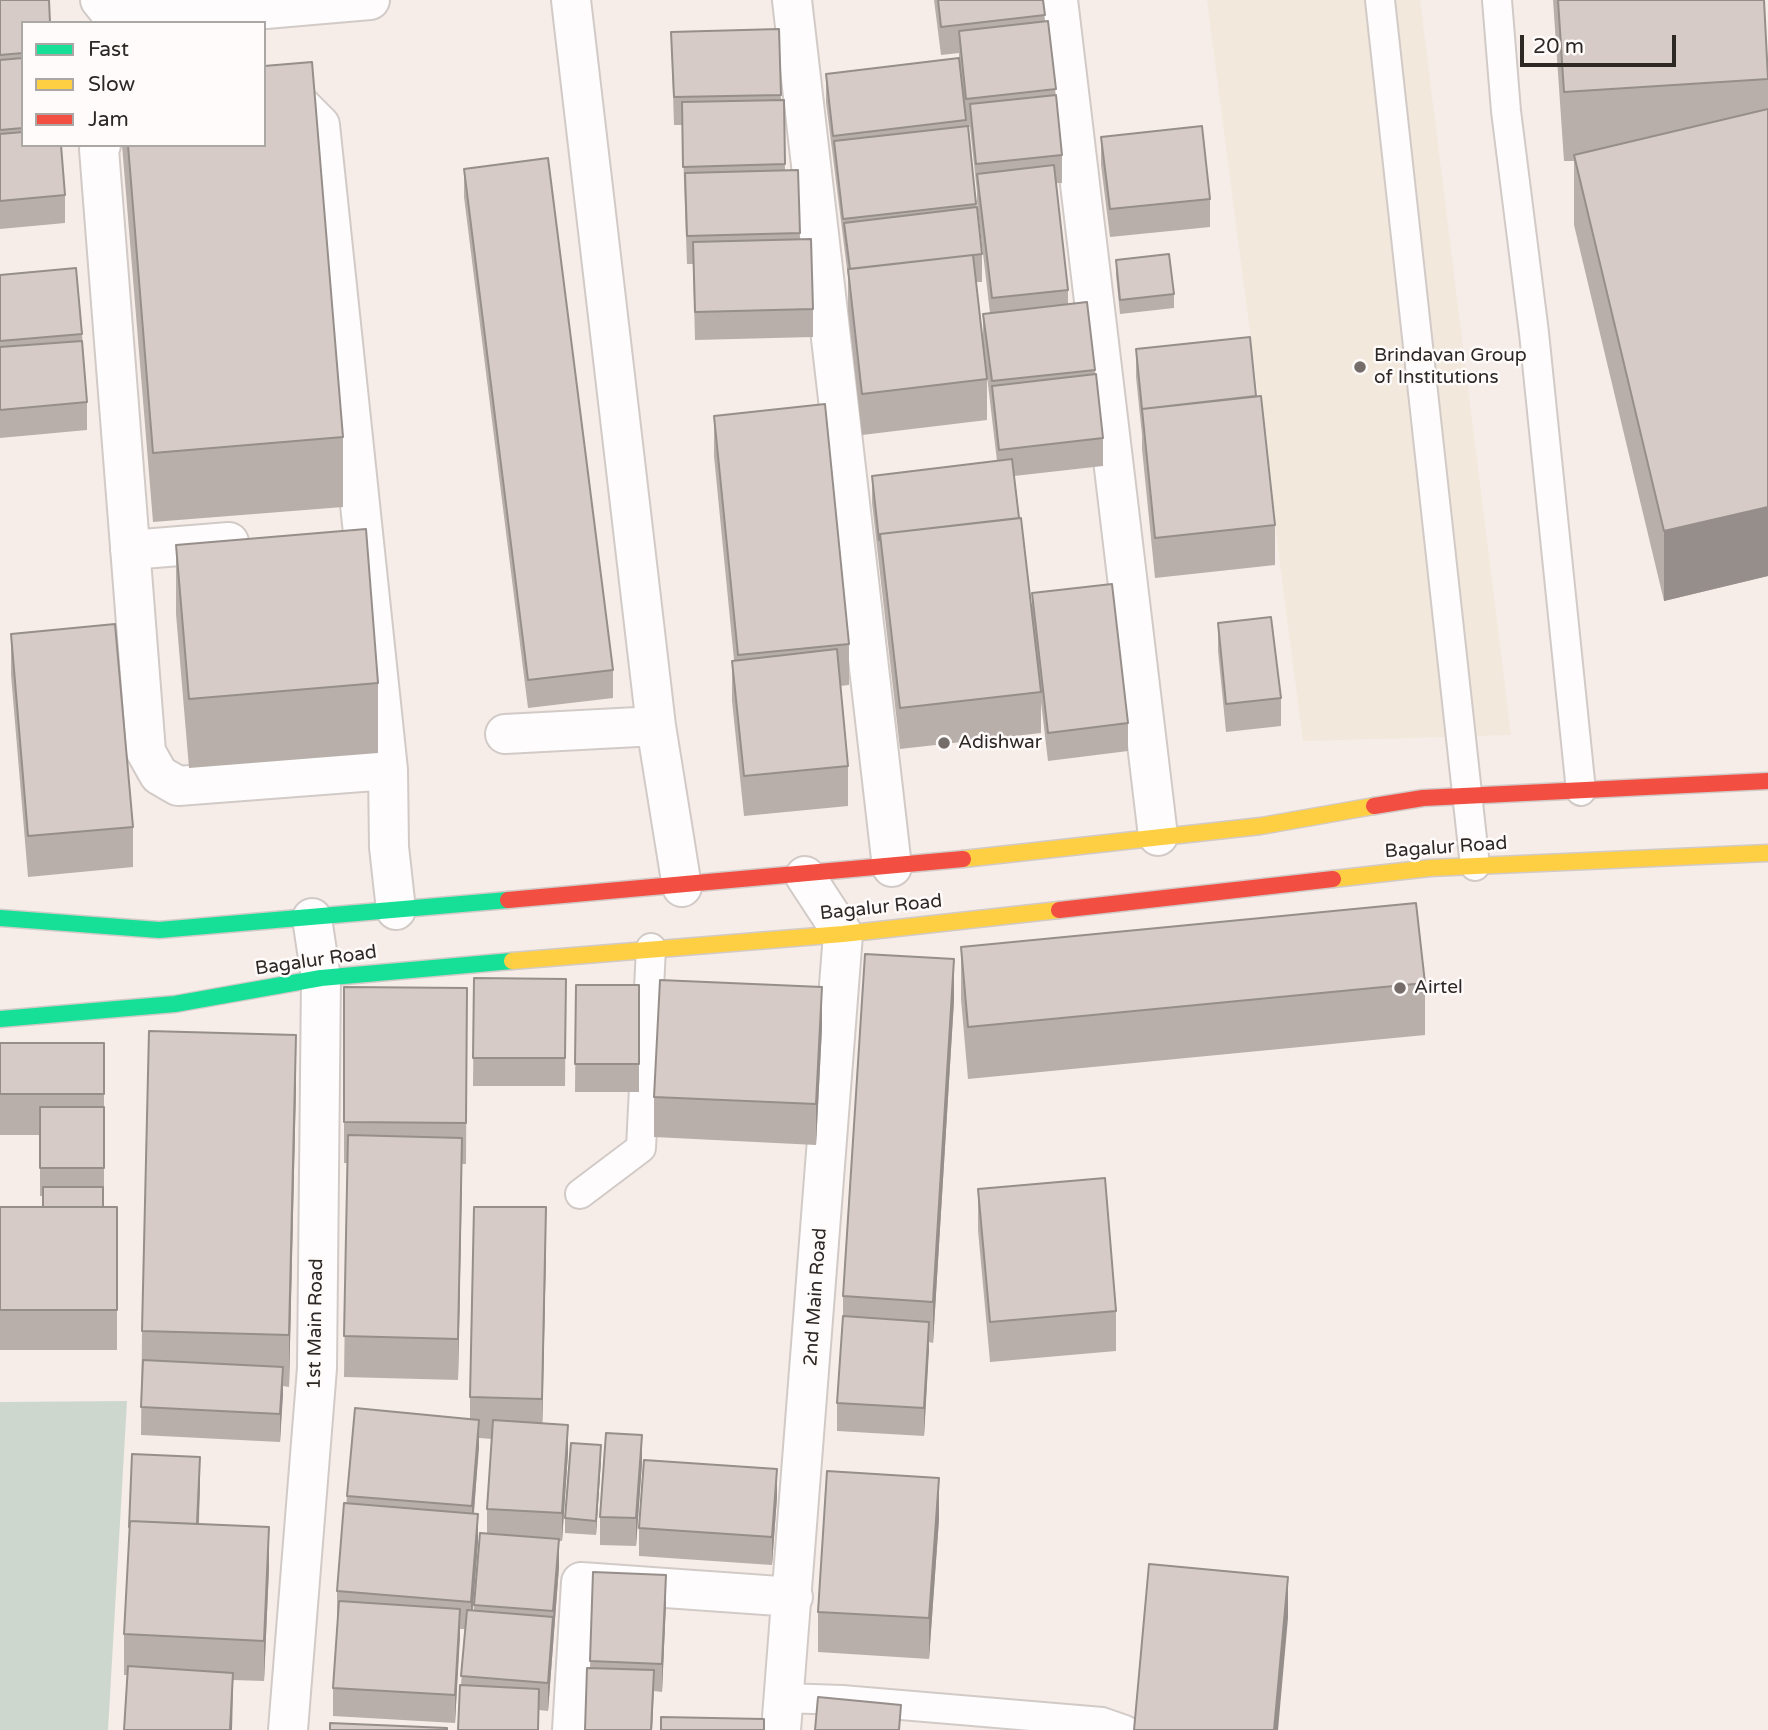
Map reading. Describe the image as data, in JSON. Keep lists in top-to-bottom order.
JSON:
{
  "streets": {
    "main road": ["Bagalur Road"],
    "street": ["2nd Main Road", "1st Main Road"]
  },
  "crossings": [
    ["Bagalur Road", "2nd Main Road"],
    ["Bagalur Road", "1st Main Road"]
  ],
  "places": ["Brindavan Group of Institutions", "Adishwar", "Airtel"],
  "legend": ["Fast", "Slow", "Jam"],
  "scale_bar": "20 m"
}
